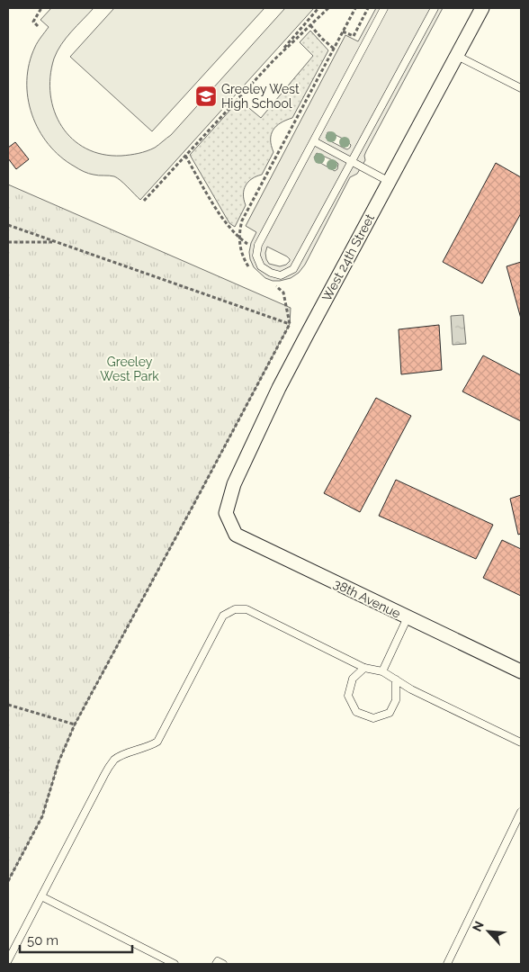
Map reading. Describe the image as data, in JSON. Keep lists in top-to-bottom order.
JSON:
{
  "streets": {
    "street": ["West 24th Street", "38th Avenue"]
  },
  "crossings": [
    ["West 24th Street", "38th Avenue"]
  ],
  "parks": ["Greeley West Park"],
  "places": {
    "school or university": ["Greeley West High School"]
  },
  "scale_bar": "50 m",
  "north": "top left"
}
